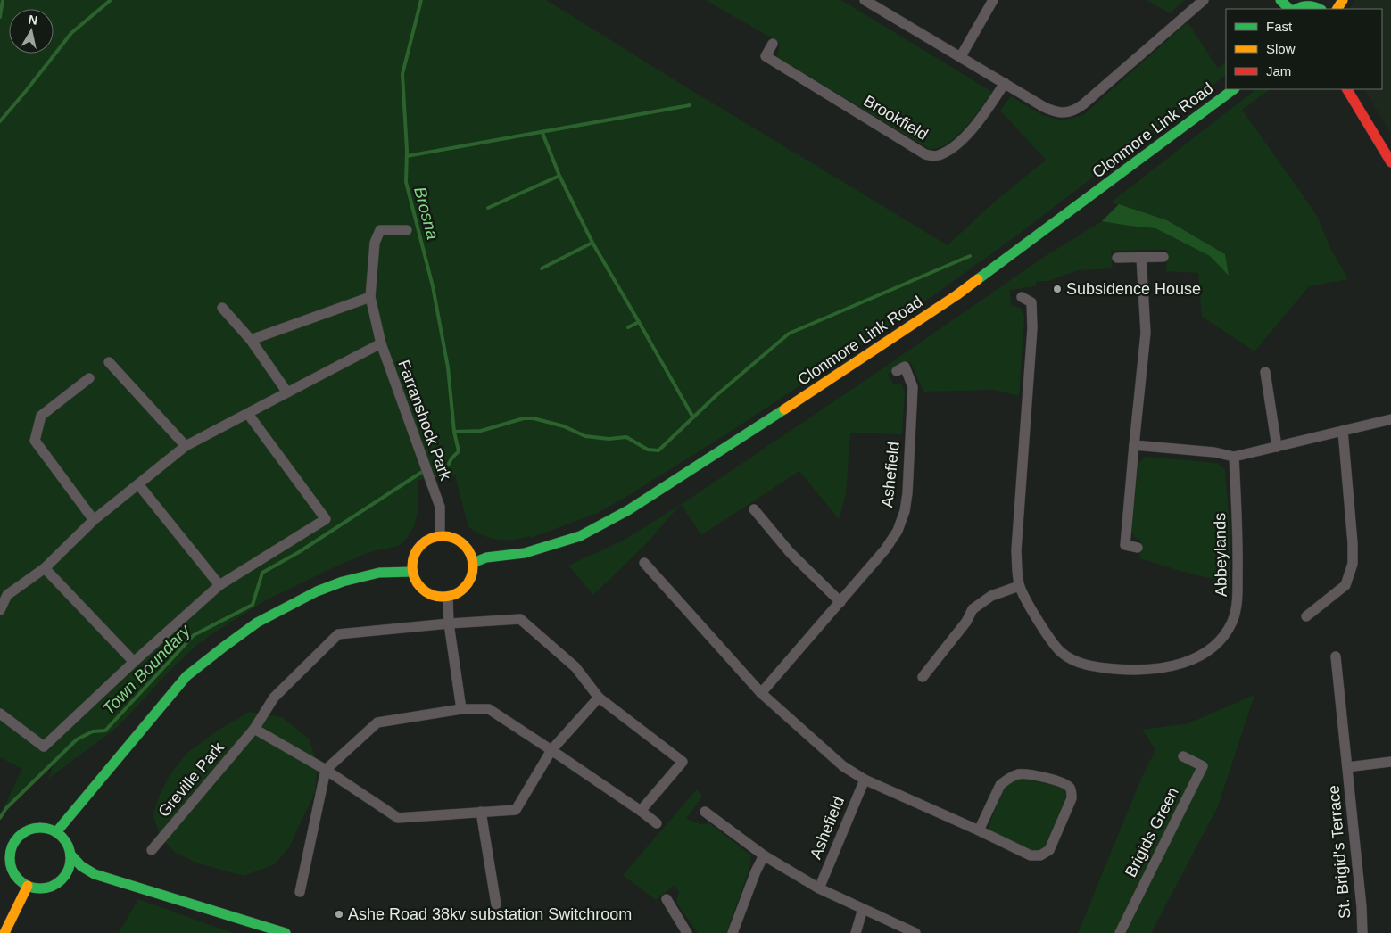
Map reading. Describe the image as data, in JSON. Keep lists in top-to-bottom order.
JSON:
{
  "streets": {
    "main road": ["Clonmore Link Road"],
    "street": [
      "Brookfield",
      "Farranshock Park",
      "Ashefield",
      "Abbeylands",
      "Greville Park",
      "Brigids Green",
      "St. Brigid's Terrace"
    ]
  },
  "crossings": [
    ["Clonmore Link Road", "Farranshock Park"]
  ],
  "water": ["Brosna", "Town Boundary"],
  "places": ["Subsidence House", "Ashe Road 38kv substation Switchroom"],
  "legend": ["Fast", "Slow", "Jam"],
  "north": "top"
}
